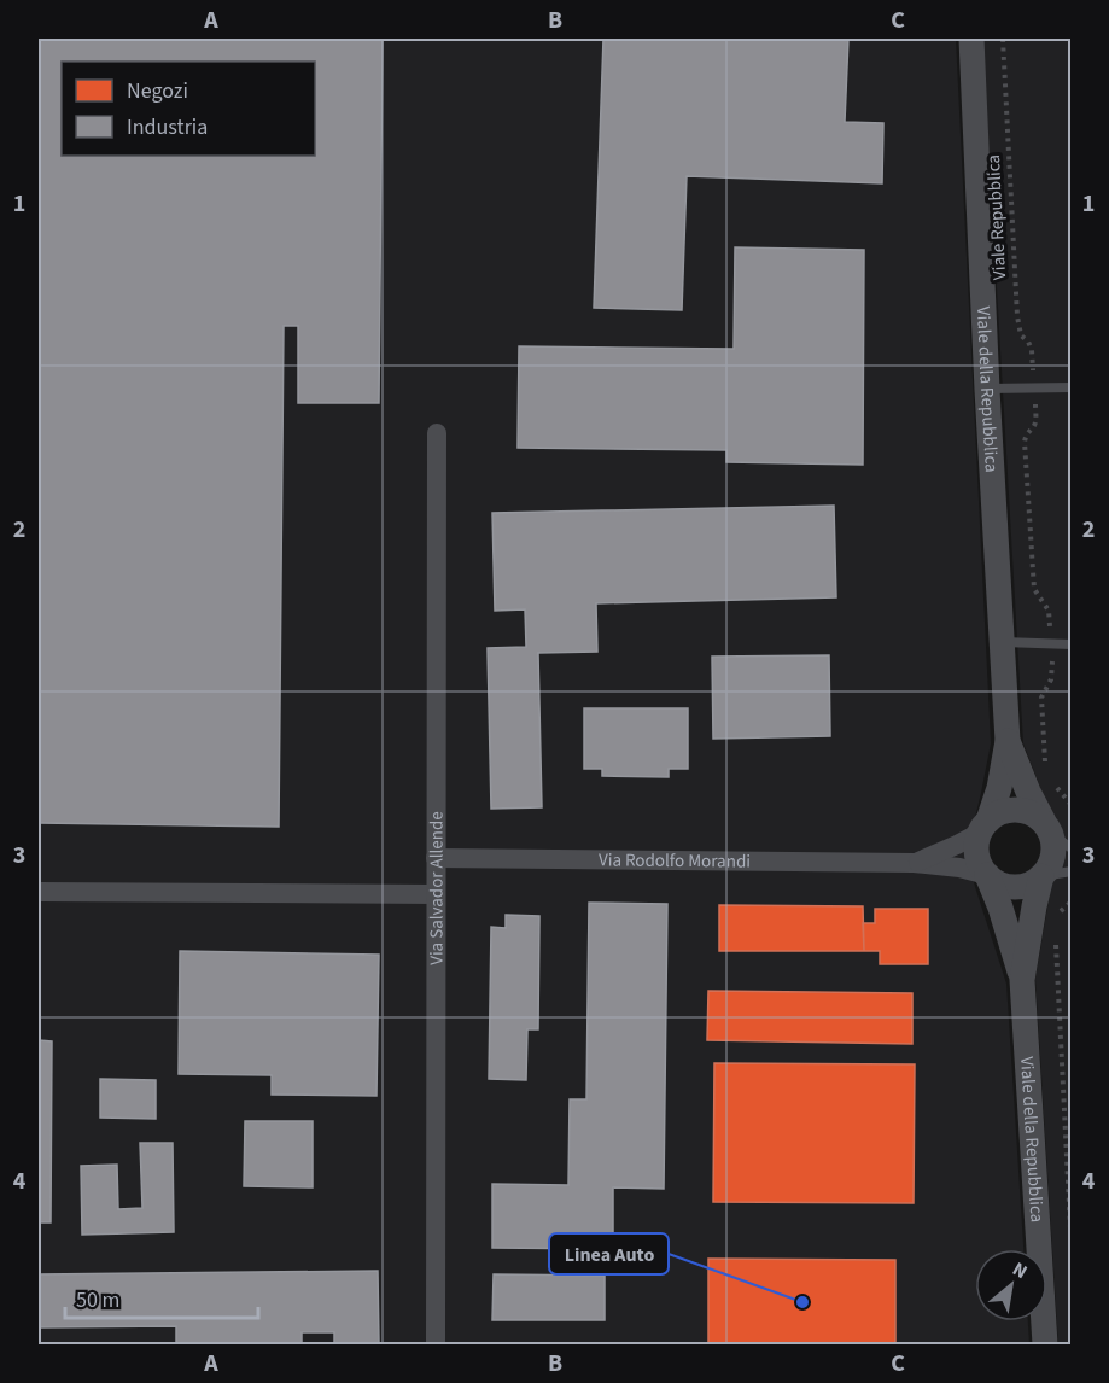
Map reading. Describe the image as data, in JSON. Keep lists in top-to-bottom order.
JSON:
{
  "streets": {
    "street": ["Viale della Repubblica", "Via Rodolfo Morandi", "Via Salvador Allende"],
    "path": ["Viale Repubblica"]
  },
  "crossings": [
    ["Viale della Repubblica", "Via Rodolfo Morandi"],
    ["Via Rodolfo Morandi", "Via Salvador Allende"]
  ],
  "places": ["Linea Auto"],
  "legend": ["Negozi", "Industria"],
  "scale_bar": "50 m",
  "north": "top right",
  "grid": {
    "columns": ["A", "B", "C"],
    "rows": [
      "1",
      "2",
      "3",
      "4"
    ]
  }
}
